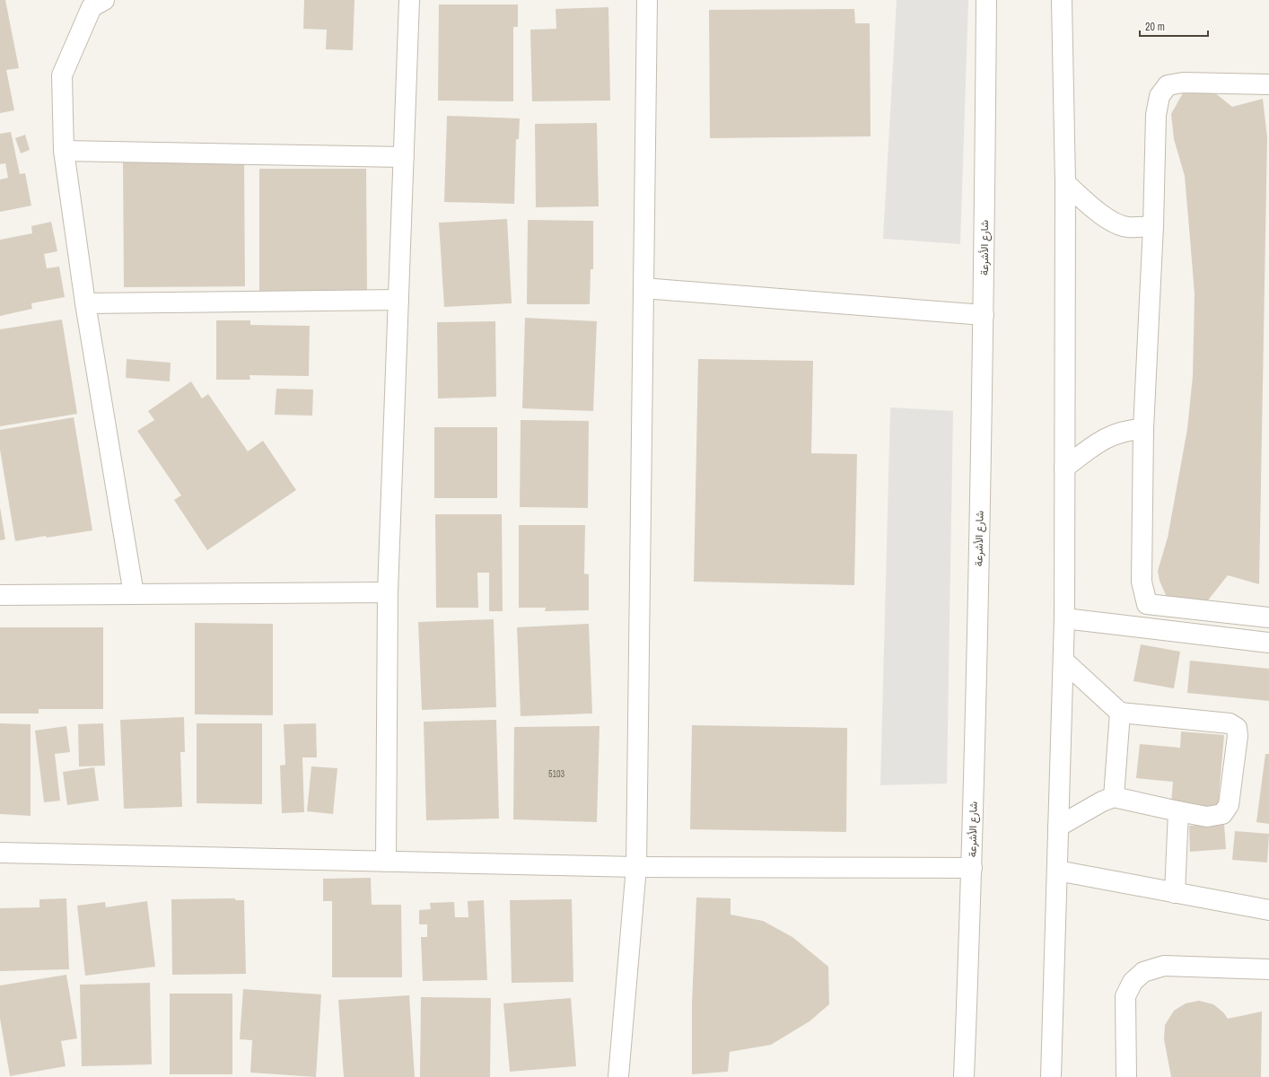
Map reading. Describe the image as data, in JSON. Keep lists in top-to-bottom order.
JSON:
{
  "streets": {
    "street": ["شارع الأشرعة"]
  },
  "house_numbers": ["5103"],
  "scale_bar": "20 m"
}
